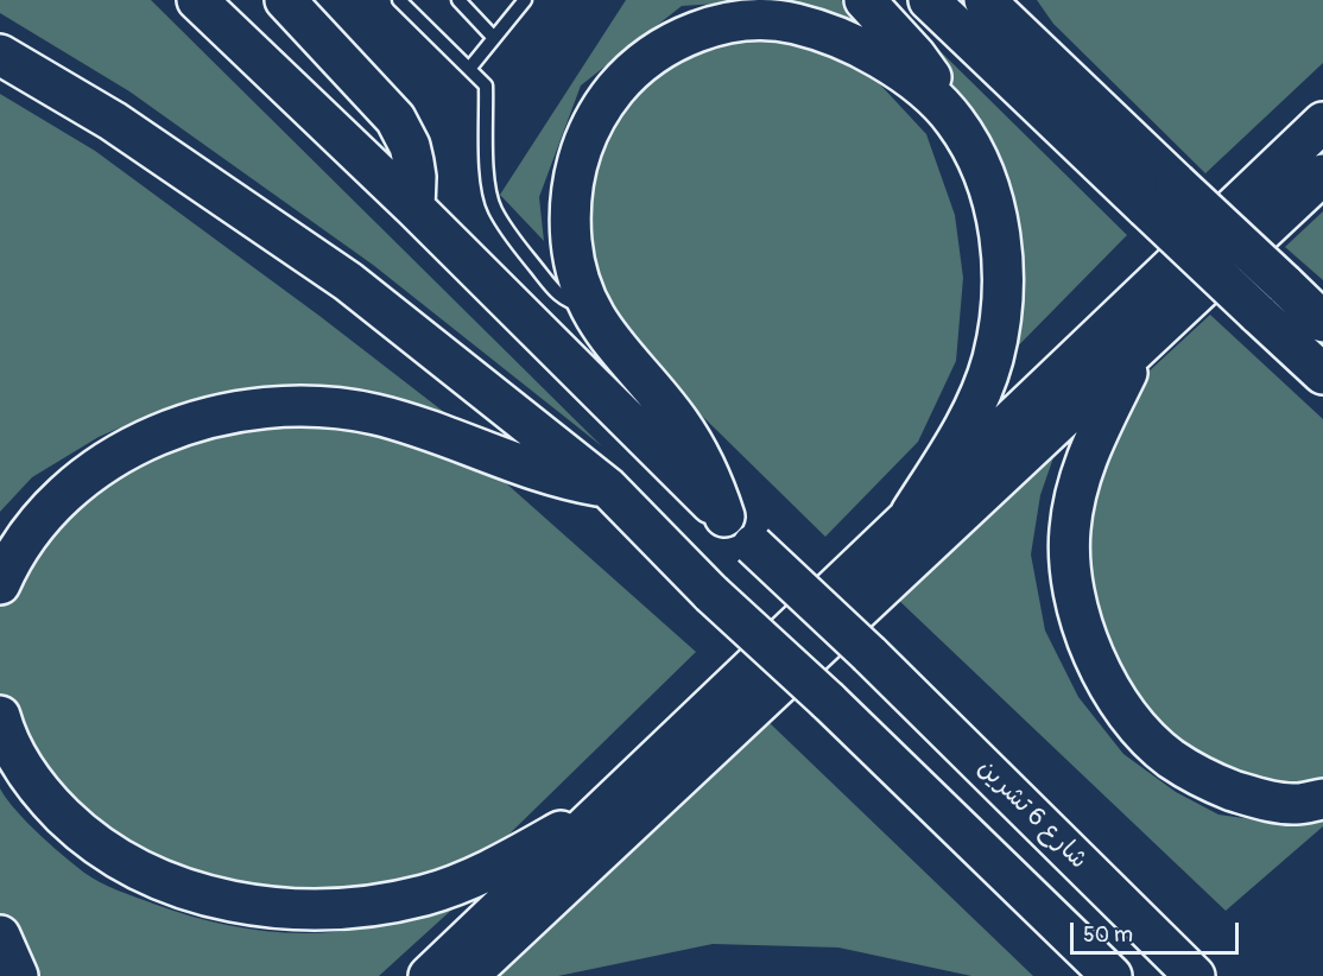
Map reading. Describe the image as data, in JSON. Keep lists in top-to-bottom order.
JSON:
{
  "streets": {
    "main road": ["شارع 6 تشرين"]
  },
  "scale_bar": "50 m"
}
